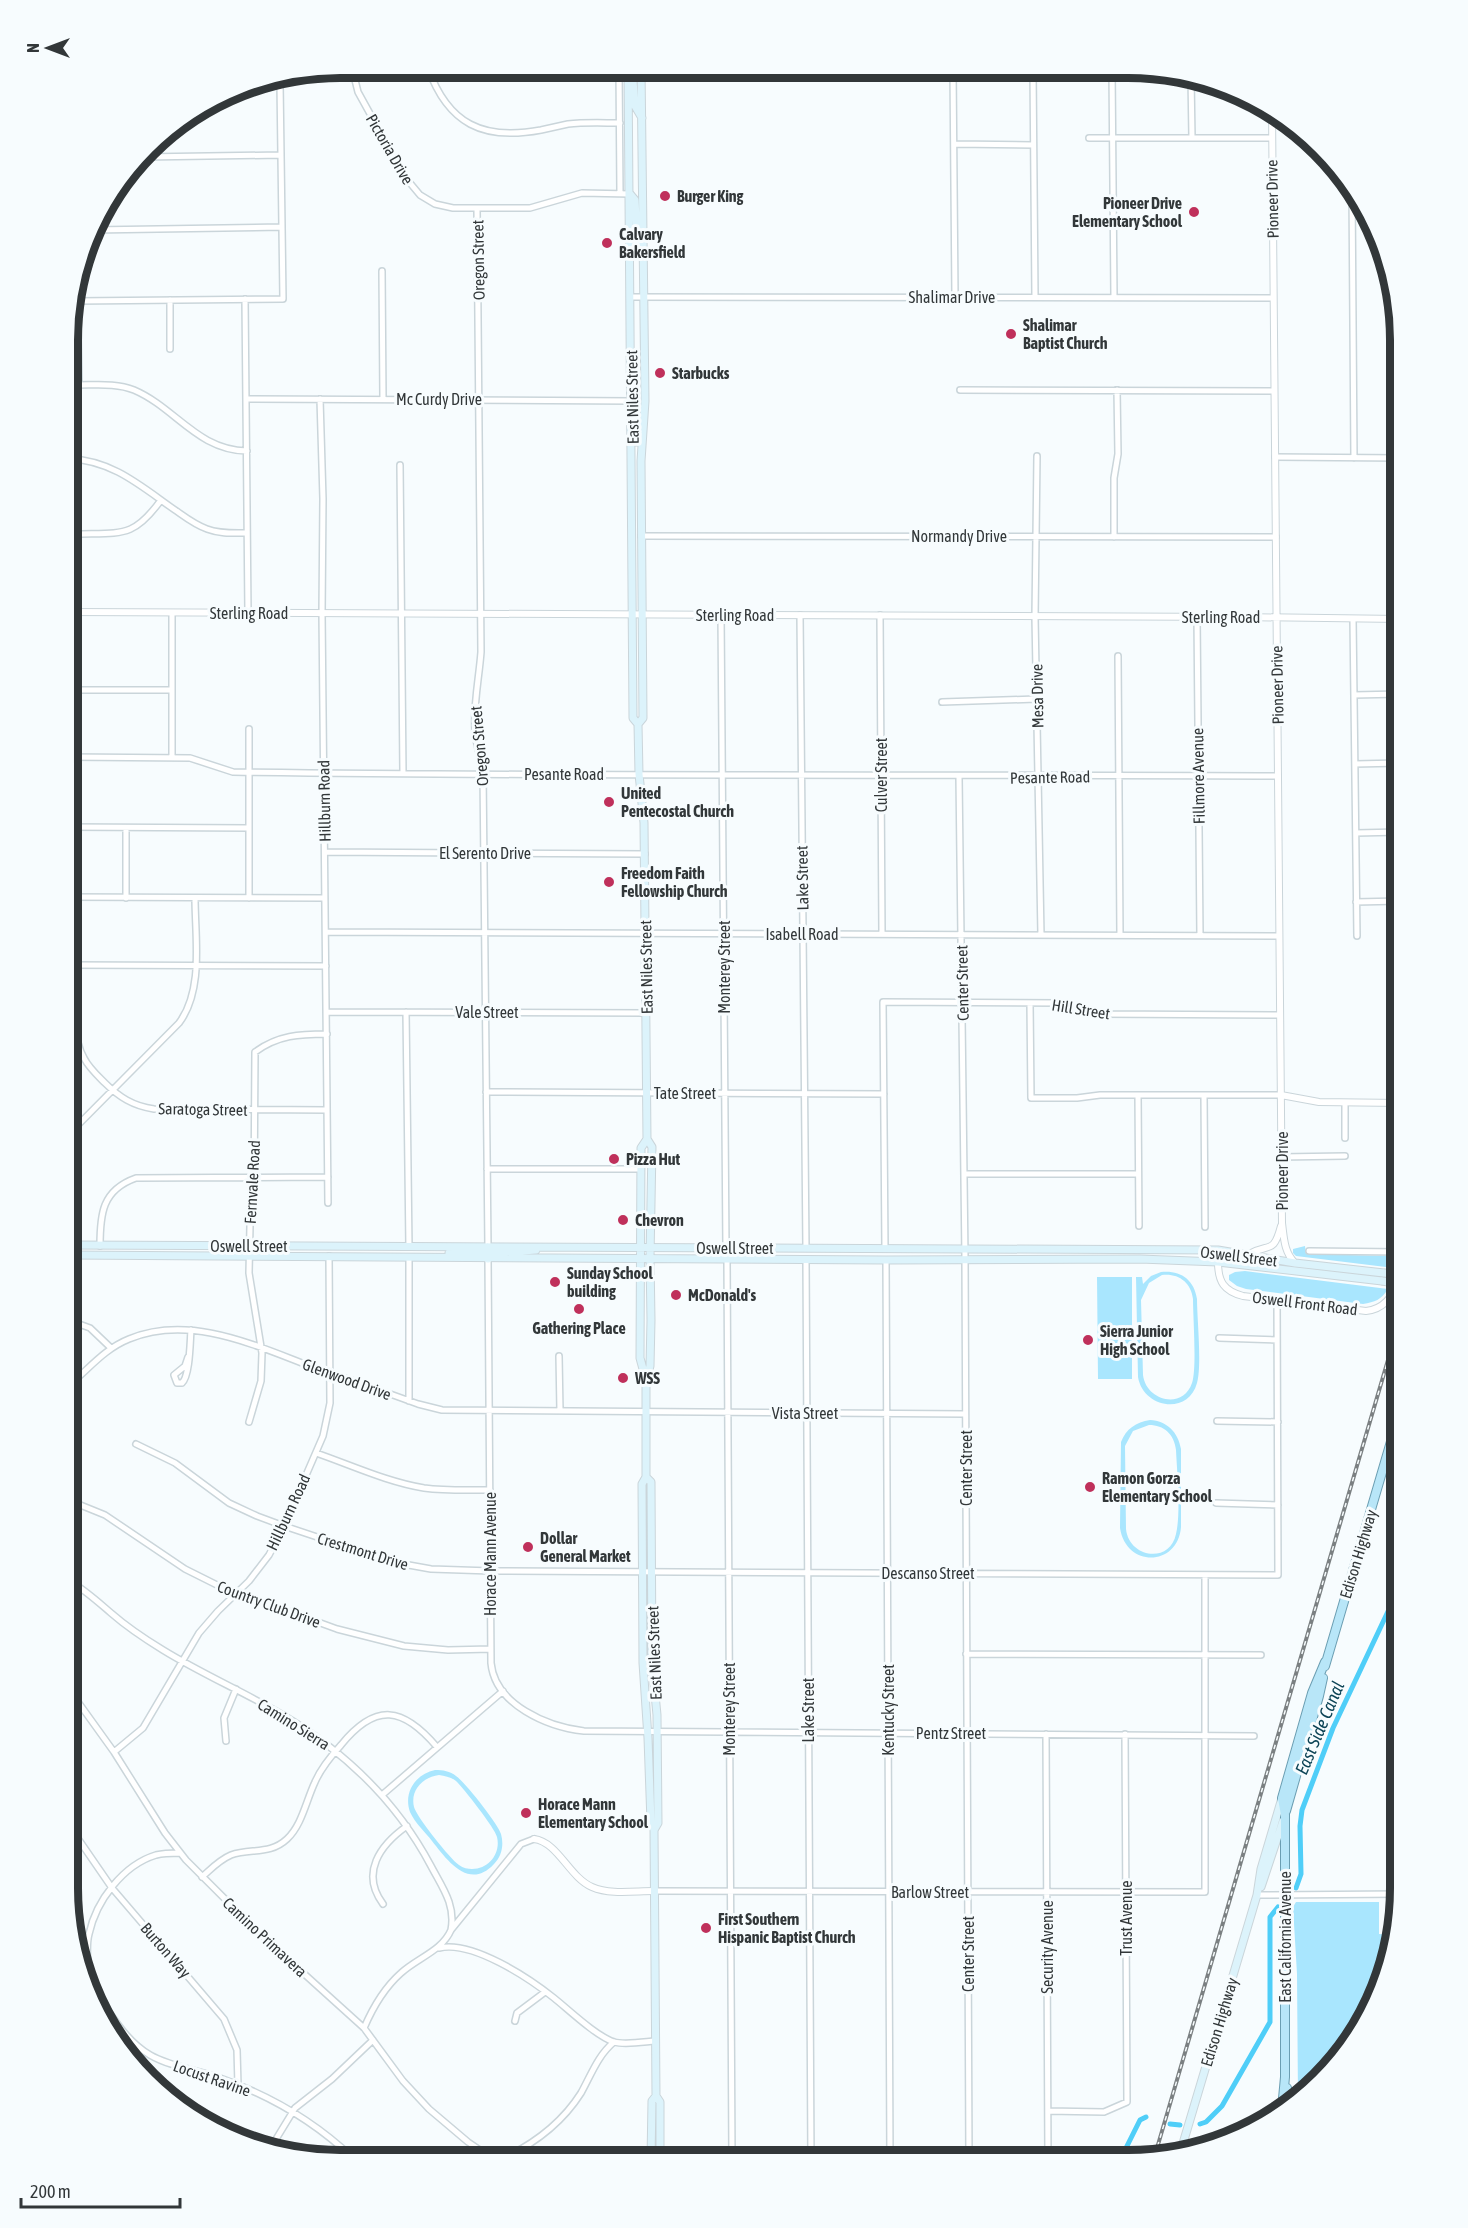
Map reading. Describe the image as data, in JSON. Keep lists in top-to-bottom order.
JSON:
{
  "streets": {
    "main road": [
      "East Niles Street",
      "Oswell Street",
      "Edison Highway",
      "East California Avenue"
    ],
    "street": [
      "Pictoria Drive",
      "Pioneer Drive",
      "Oregon Street",
      "Shalimar Drive",
      "Mc Curdy Drive",
      "Normandy Drive",
      "Sterling Road",
      "Mesa Drive",
      "Pesante Road",
      "Culver Street",
      "Fillmore Avenue",
      "Hillburn Road",
      "El Serento Drive",
      "Lake Street",
      "Isabell Road",
      "Monterey Street",
      "Center Street",
      "Hill Street",
      "Vale Street",
      "Tate Street",
      "Saratoga Street",
      "Fernvale Road",
      "Oswell Front Road",
      "Glenwood Drive",
      "Vista Street",
      "Crestmont Drive",
      "Horace Mann Avenue",
      "Descanso Street",
      "Country Club Drive",
      "Kentucky Street",
      "Camino Sierra",
      "Pentz Street",
      "Barlow Street",
      "Trust Avenue",
      "Camino Primavera",
      "Security Avenue",
      "Burton Way",
      "Locust Ravine"
    ]
  },
  "crossings": [
    ["Pictoria Drive", "Oregon Street"],
    ["Pictoria Drive", "East Niles Street"],
    ["Pioneer Drive", "Shalimar Drive"],
    ["Pioneer Drive", "Normandy Drive"],
    ["Pioneer Drive", "Sterling Road"],
    ["Pioneer Drive", "Pesante Road"],
    ["Pioneer Drive", "Isabell Road"],
    ["Pioneer Drive", "Hill Street"],
    ["Pioneer Drive", "Oswell Street"],
    ["Oregon Street", "Mc Curdy Drive"],
    ["Oregon Street", "Sterling Road"],
    ["Oregon Street", "Pesante Road"],
    ["Oregon Street", "El Serento Drive"],
    ["Oregon Street", "Isabell Road"],
    ["Oregon Street", "Vale Street"],
    ["Oregon Street", "Tate Street"],
    ["Oregon Street", "Oswell Street"],
    ["Shalimar Drive", "East Niles Street"],
    ["East Niles Street", "Mc Curdy Drive"],
    ["East Niles Street", "Normandy Drive"],
    ["East Niles Street", "Sterling Road"],
    ["East Niles Street", "Pesante Road"],
    ["East Niles Street", "El Serento Drive"],
    ["East Niles Street", "Isabell Road"],
    ["East Niles Street", "Vale Street"],
    ["East Niles Street", "Tate Street"],
    ["East Niles Street", "Oswell Street"],
    ["East Niles Street", "Glenwood Drive"],
    ["East Niles Street", "Vista Street"],
    ["East Niles Street", "Crestmont Drive"],
    ["East Niles Street", "Horace Mann Avenue"],
    ["East Niles Street", "Descanso Street"],
    ["East Niles Street", "Pentz Street"],
    ["East Niles Street", "Barlow Street"],
    ["Mc Curdy Drive", "Hillburn Road"],
    ["Normandy Drive", "Mesa Drive"],
    ["Sterling Road", "Mesa Drive"],
    ["Sterling Road", "Culver Street"],
    ["Sterling Road", "Fillmore Avenue"],
    ["Sterling Road", "Hillburn Road"],
    ["Sterling Road", "Lake Street"],
    ["Sterling Road", "Monterey Street"],
    ["Mesa Drive", "Pesante Road"],
    ["Mesa Drive", "Isabell Road"],
    ["Pesante Road", "Culver Street"],
    ["Pesante Road", "Fillmore Avenue"],
    ["Pesante Road", "Hillburn Road"],
    ["Pesante Road", "Lake Street"],
    ["Pesante Road", "Monterey Street"],
    ["Pesante Road", "Center Street"],
    ["Culver Street", "Isabell Road"],
    ["Fillmore Avenue", "Isabell Road"],
    ["Hillburn Road", "El Serento Drive"],
    ["Hillburn Road", "Isabell Road"],
    ["Hillburn Road", "Vale Street"],
    ["Hillburn Road", "Saratoga Street"],
    ["Hillburn Road", "Fernvale Road"],
    ["Hillburn Road", "Oswell Street"],
    ["Hillburn Road", "Glenwood Drive"],
    ["Hillburn Road", "Crestmont Drive"],
    ["Hillburn Road", "Country Club Drive"],
    ["Hillburn Road", "Camino Sierra"],
    ["Hillburn Road", "Camino Primavera"],
    ["Lake Street", "Isabell Road"],
    ["Lake Street", "Tate Street"],
    ["Lake Street", "Oswell Street"],
    ["Lake Street", "Vista Street"],
    ["Lake Street", "Descanso Street"],
    ["Lake Street", "Pentz Street"],
    ["Lake Street", "Barlow Street"],
    ["Isabell Road", "Monterey Street"],
    ["Isabell Road", "Center Street"],
    ["Monterey Street", "Tate Street"],
    ["Monterey Street", "Oswell Street"],
    ["Monterey Street", "Vista Street"],
    ["Monterey Street", "Descanso Street"],
    ["Monterey Street", "Pentz Street"],
    ["Monterey Street", "Barlow Street"],
    ["Center Street", "Hill Street"],
    ["Center Street", "Oswell Street"],
    ["Center Street", "Vista Street"],
    ["Center Street", "Descanso Street"],
    ["Center Street", "Pentz Street"],
    ["Center Street", "Barlow Street"],
    ["Hill Street", "Tate Street"],
    ["Saratoga Street", "Fernvale Road"],
    ["Fernvale Road", "Oswell Street"],
    ["Fernvale Road", "Glenwood Drive"],
    ["Oswell Street", "Oswell Front Road"],
    ["Oswell Street", "Horace Mann Avenue"],
    ["Oswell Street", "Kentucky Street"],
    ["Glenwood Drive", "Vista Street"],
    ["Glenwood Drive", "Horace Mann Avenue"],
    ["Vista Street", "Kentucky Street"],
    ["Crestmont Drive", "Horace Mann Avenue"],
    ["Crestmont Drive", "Descanso Street"],
    ["Horace Mann Avenue", "Country Club Drive"],
    ["Horace Mann Avenue", "Pentz Street"],
    ["Edison Highway", "East California Avenue"],
    ["Descanso Street", "Kentucky Street"],
    ["Kentucky Street", "Pentz Street"],
    ["Kentucky Street", "Barlow Street"],
    ["Pentz Street", "Barlow Street"],
    ["Pentz Street", "Trust Avenue"],
    ["Pentz Street", "Security Avenue"],
    ["Barlow Street", "Trust Avenue"],
    ["Barlow Street", "Security Avenue"],
    ["Trust Avenue", "Security Avenue"],
    ["Burton Way", "Locust Ravine"]
  ],
  "water": ["East Side Canal"],
  "places": [
    "Burger King",
    "Pioneer Drive Elementary School",
    "Calvary Bakersfield",
    "Shalimar Baptist Church",
    "Starbucks",
    "United Pentecostal Church",
    "Freedom Faith Fellowship Church",
    "Pizza Hut",
    "Chevron",
    "Sunday School building",
    "McDonald's",
    "Gathering Place",
    "Sierra Junior High School",
    "WSS",
    "Ramon Gorza Elementary School",
    "Dollar General Market",
    "Horace Mann Elementary School",
    "First Southern Hispanic Baptist Church"
  ],
  "scale_bar": "200 m",
  "north": "left"
}
